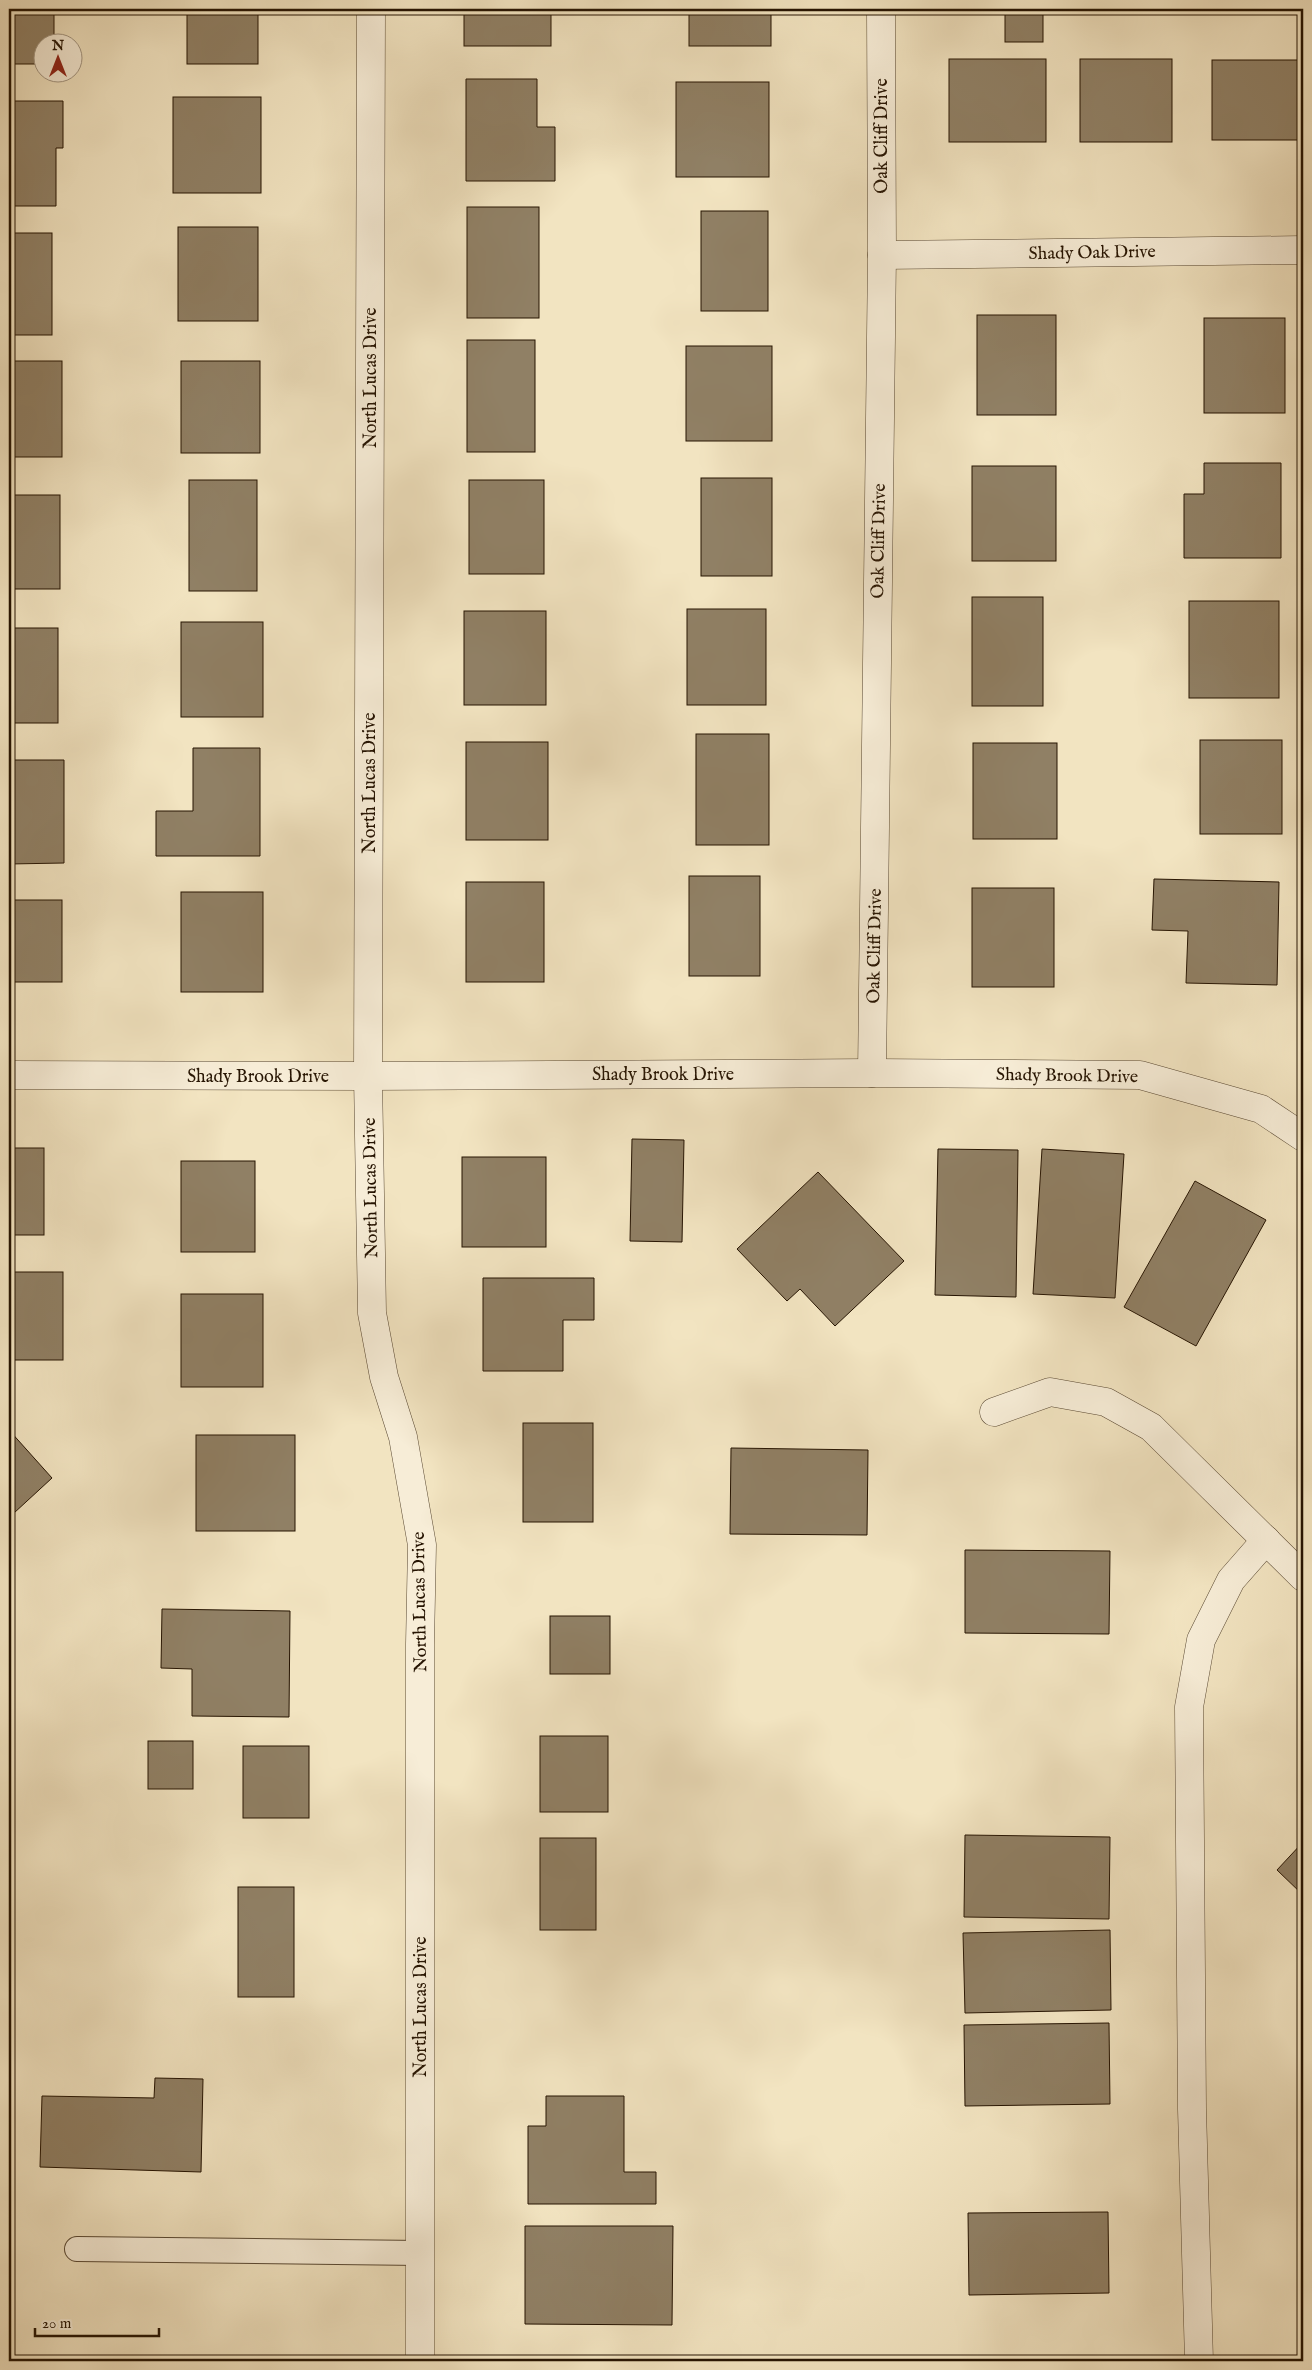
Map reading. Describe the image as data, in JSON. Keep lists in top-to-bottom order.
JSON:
{
  "streets": {
    "street": [
      "Oak Cliff Drive",
      "Shady Oak Drive",
      "North Lucas Drive",
      "Shady Brook Drive"
    ]
  },
  "crossings": [
    ["Oak Cliff Drive", "Shady Oak Drive"],
    ["Oak Cliff Drive", "Shady Brook Drive"],
    ["North Lucas Drive", "Shady Brook Drive"]
  ],
  "scale_bar": "20 m",
  "north": "top"
}
